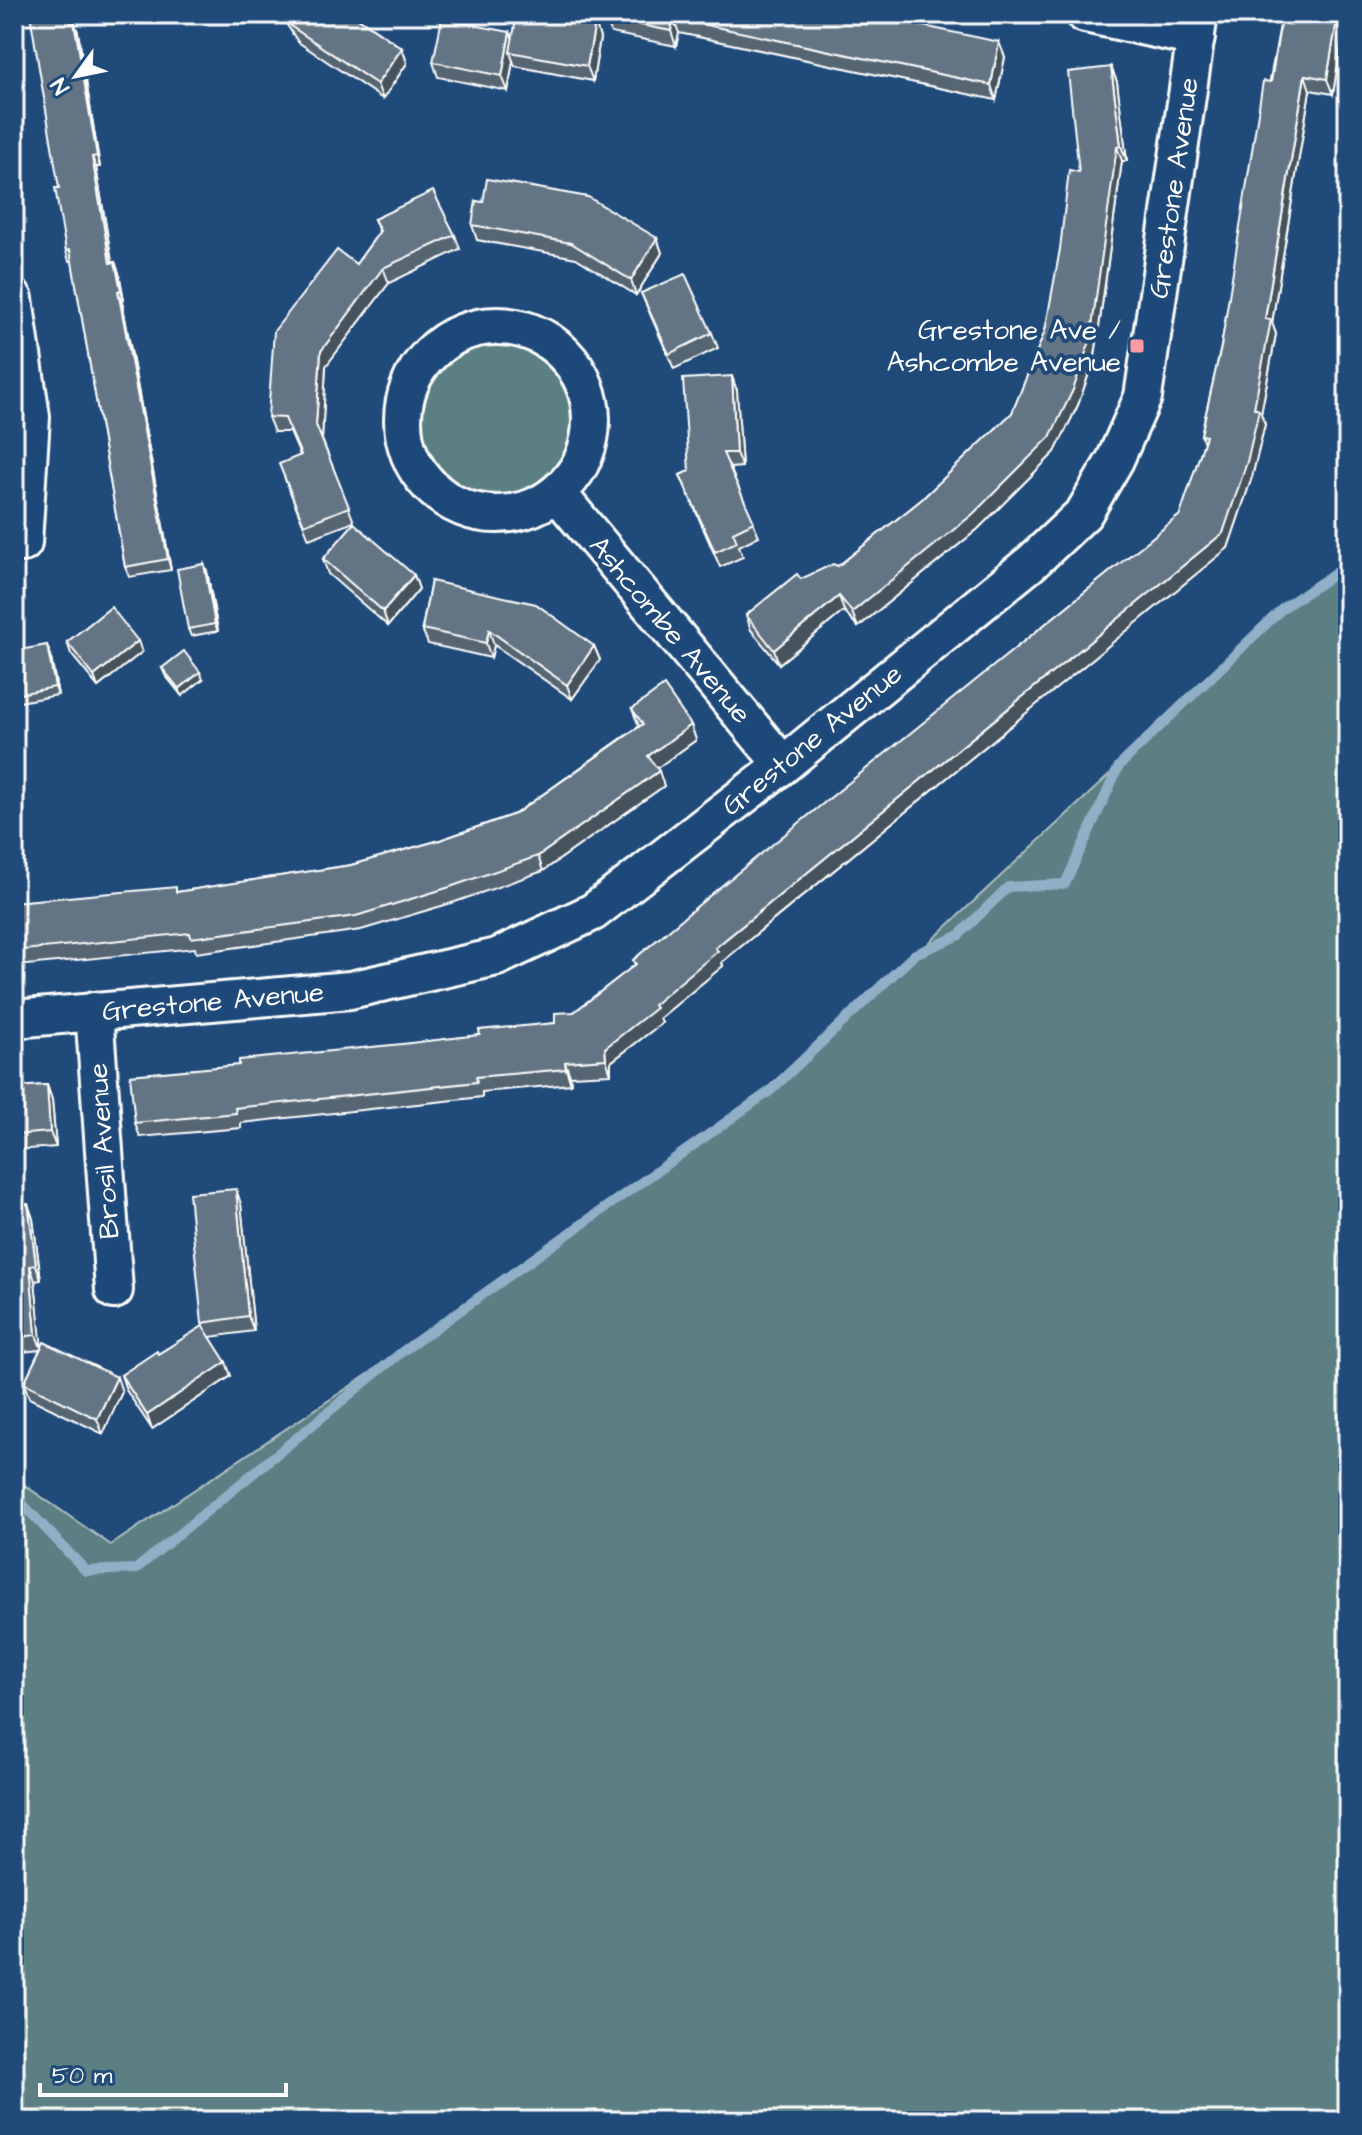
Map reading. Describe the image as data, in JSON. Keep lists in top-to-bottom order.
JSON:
{
  "streets": {
    "street": ["Grestone Avenue", "Ashcombe Avenue", "Brosil Avenue"]
  },
  "crossings": [
    ["Grestone Avenue", "Ashcombe Avenue"],
    ["Grestone Avenue", "Brosil Avenue"]
  ],
  "places": {
    "transit": ["Grestone Ave / Ashcombe Avenue"]
  },
  "scale_bar": "50 m",
  "north": "bottom left"
}
